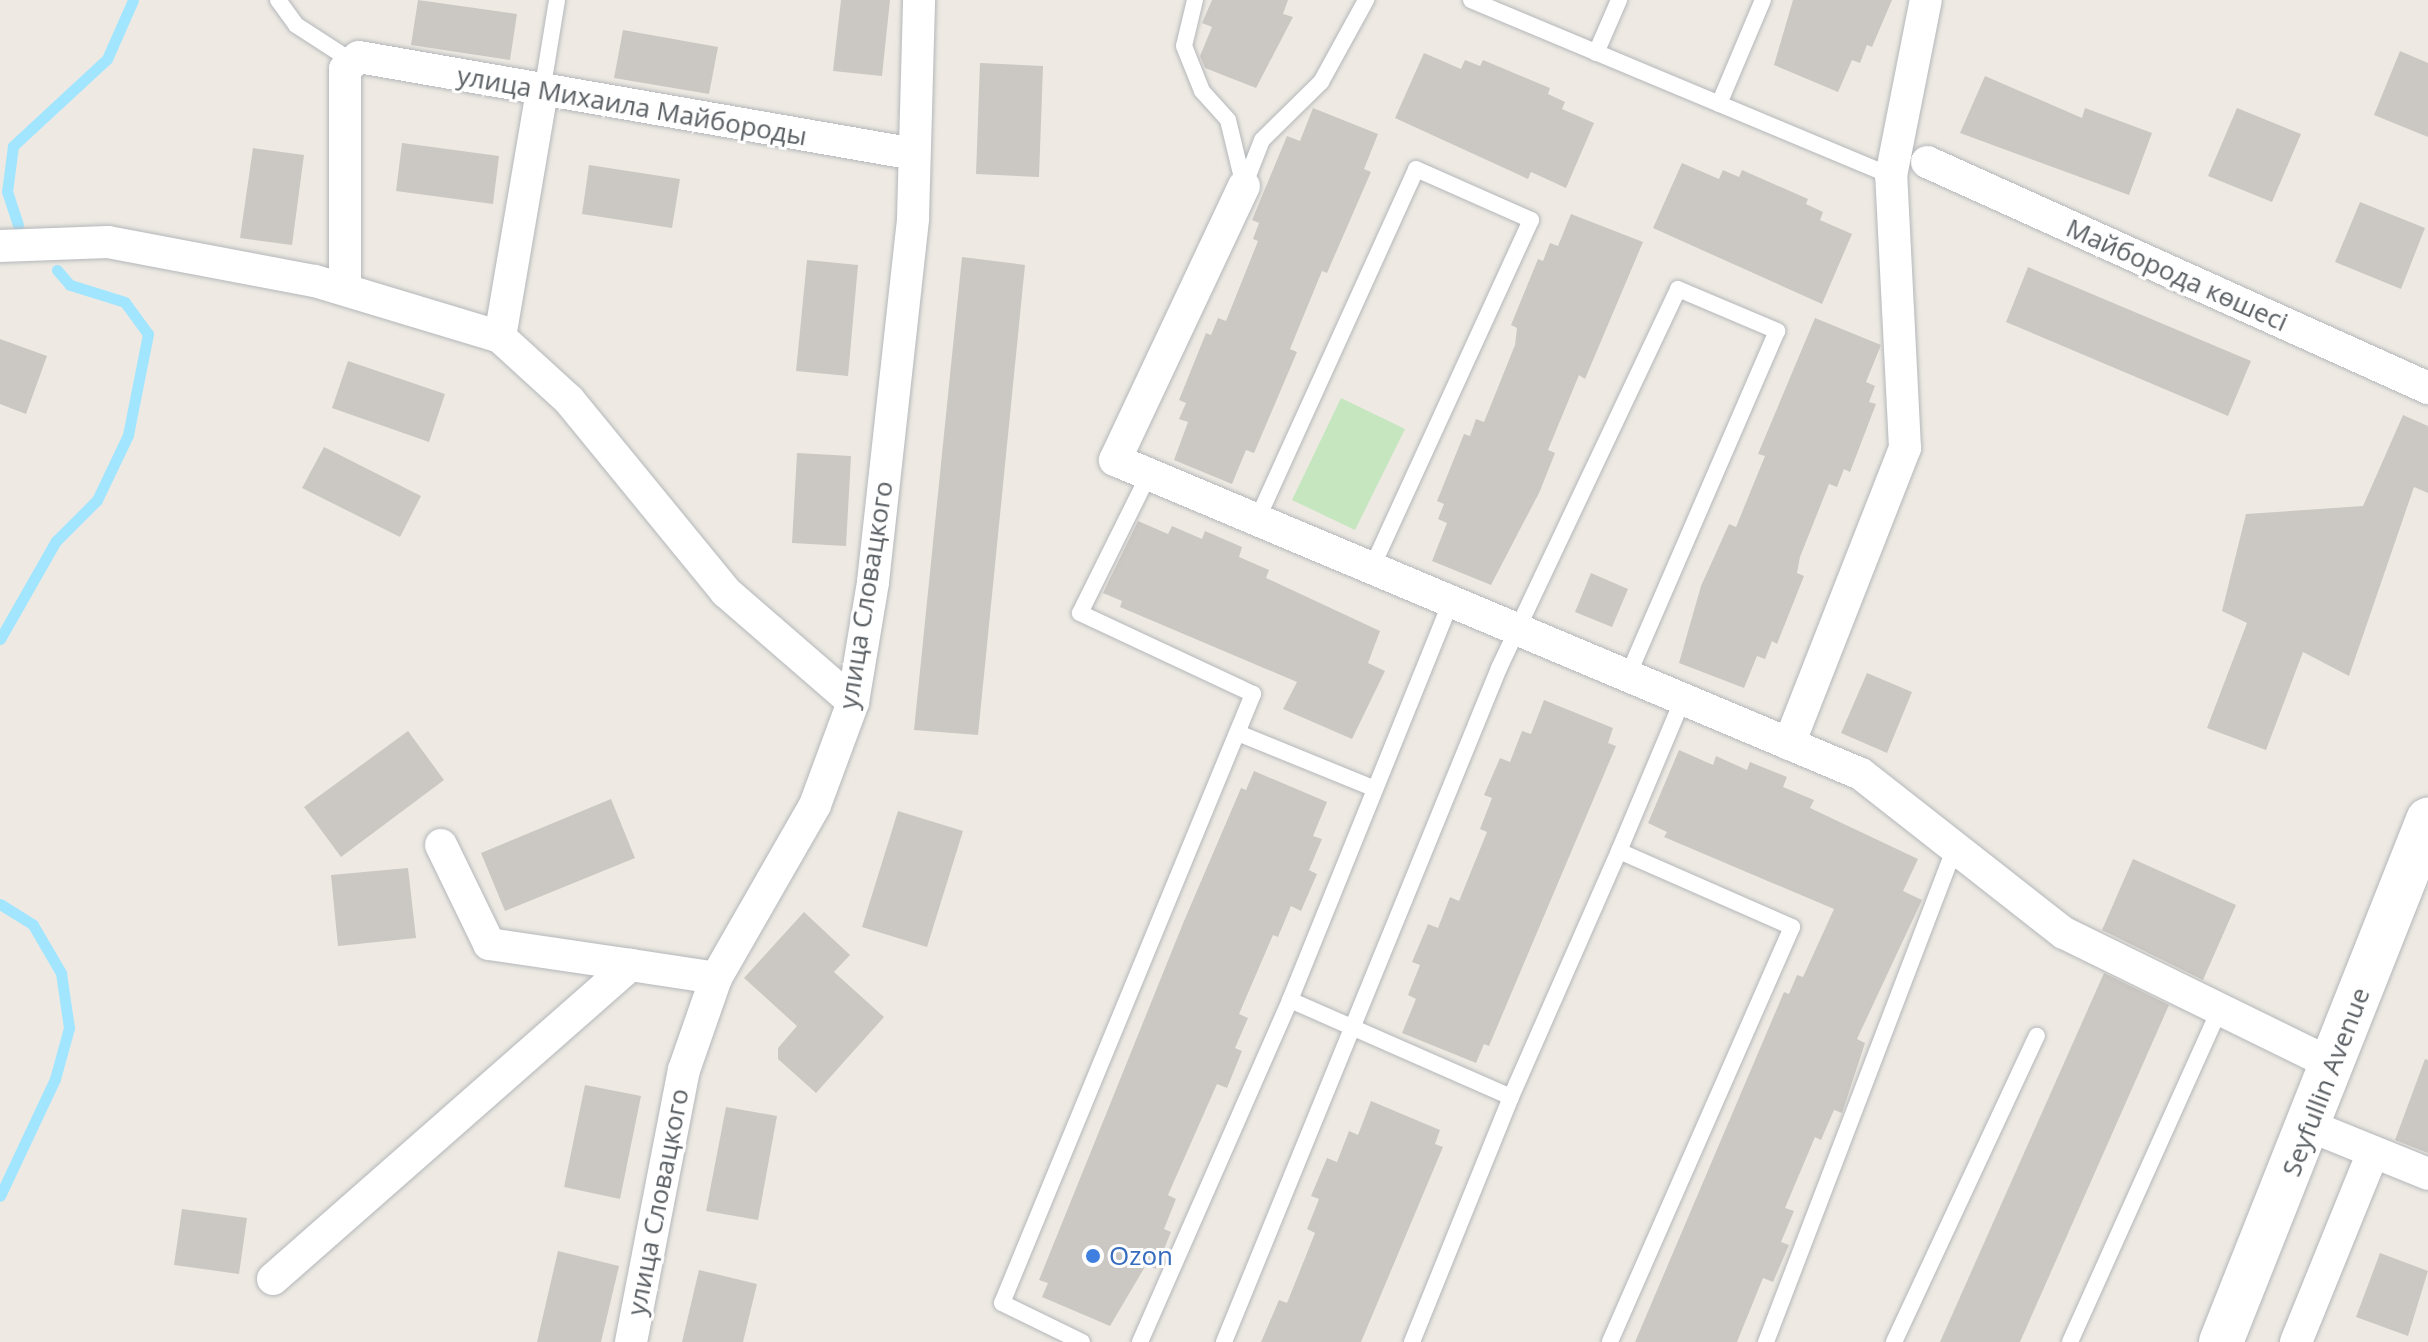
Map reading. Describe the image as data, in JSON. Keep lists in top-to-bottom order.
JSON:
{
  "streets": {
    "main road": ["Seyfullin Avenue"],
    "street": ["улица Михаила Майбороды", "Майборода көшесі", "улица Словацкого"]
  },
  "crossings": [
    ["улица Михаила Майбороды", "улица Словацкого"]
  ],
  "places": ["Ozon"]
}
